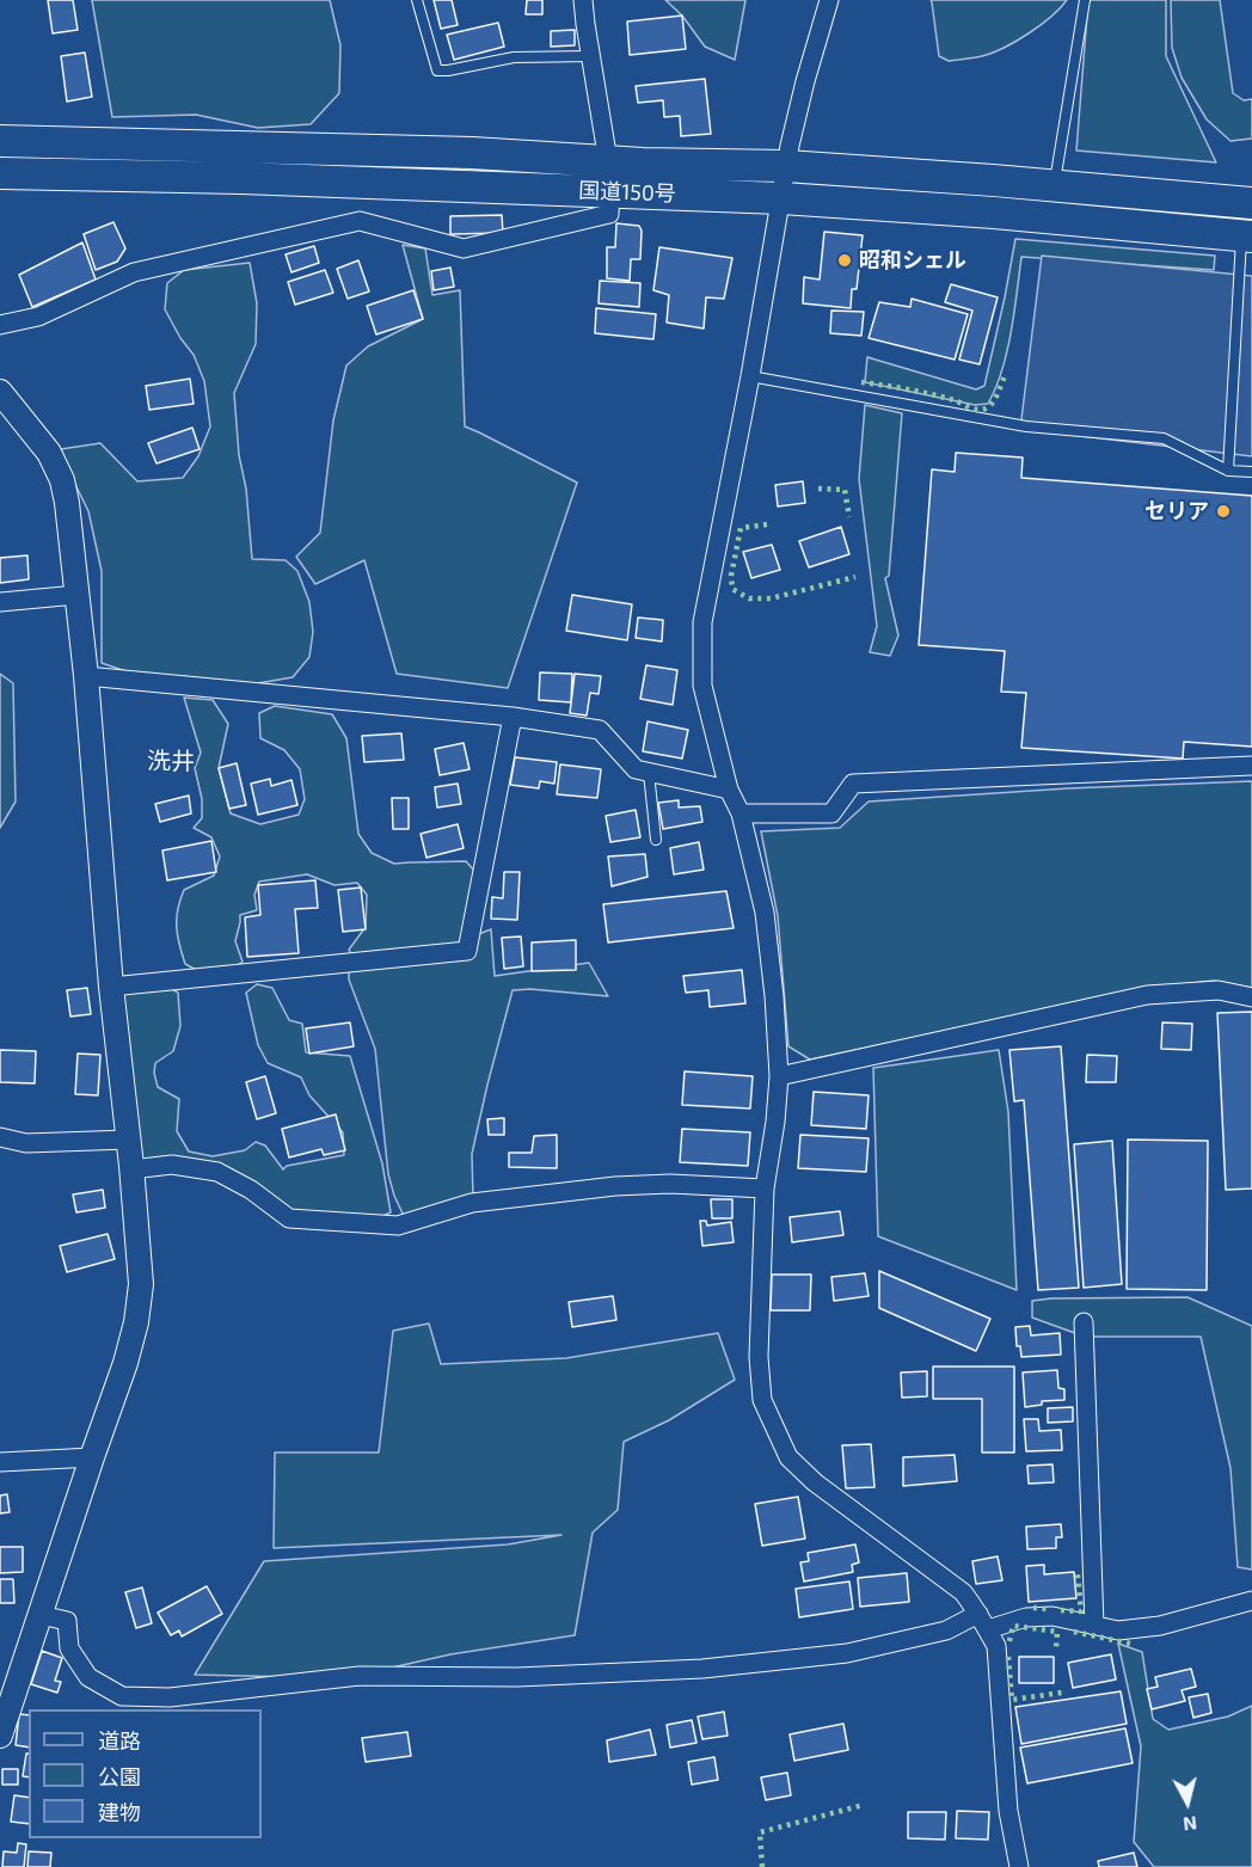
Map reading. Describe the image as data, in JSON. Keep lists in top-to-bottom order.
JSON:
{
  "streets": {
    "highway": ["国道150号"]
  },
  "districts": ["洗井"],
  "places": ["昭和シェル", "セリア"],
  "legend": ["道路", "公園", "建物"],
  "north": "bottom"
}
